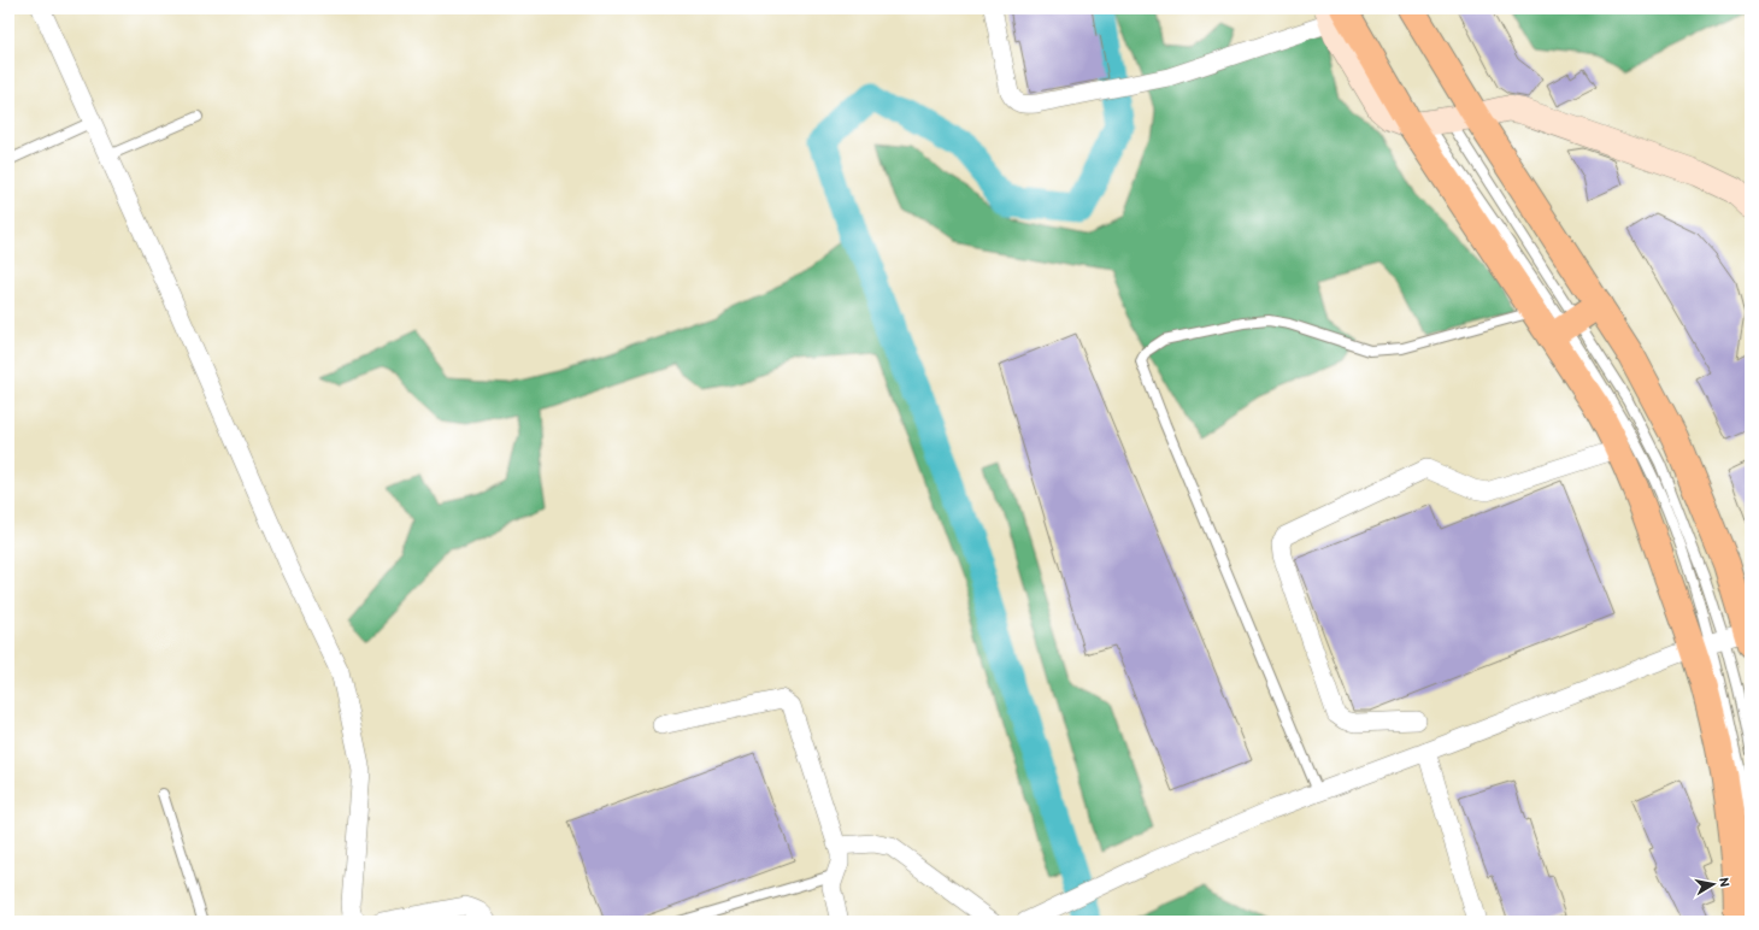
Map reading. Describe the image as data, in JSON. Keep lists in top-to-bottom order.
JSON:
{
  "north": "right"
}
